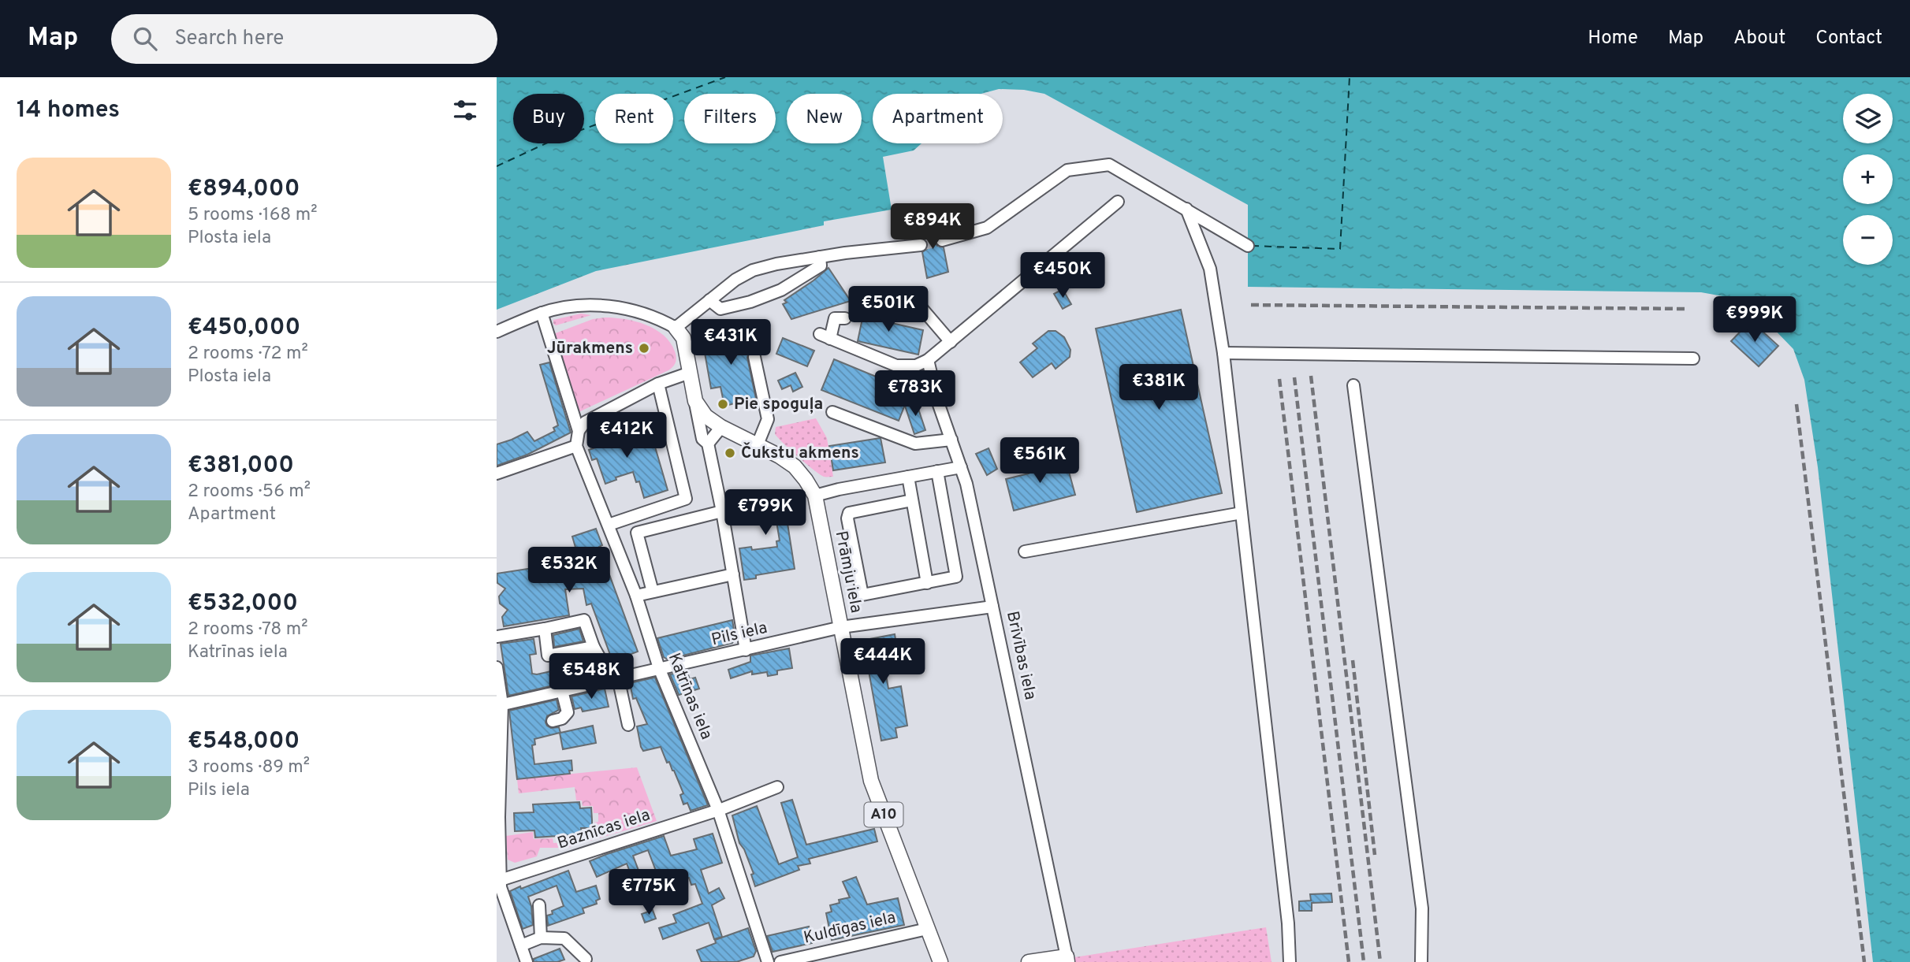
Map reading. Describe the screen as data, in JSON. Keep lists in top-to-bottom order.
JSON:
{
  "streets": {
    "main road": ["Prāmju iela", "A10"],
    "street": [
      "Pils iela",
      "Brīvības iela",
      "Katrīnas iela",
      "Baznīcas iela",
      "Kuldīgas iela"
    ]
  },
  "crossings": [
    ["Prāmju iela", "Pils iela"],
    ["Prāmju iela", "Kuldīgas iela"],
    ["Pils iela", "Brīvības iela"],
    ["Pils iela", "Katrīnas iela"],
    ["Katrīnas iela", "Baznīcas iela"]
  ],
  "places": ["Jūrakmens", "Pie spoguļa", "Čukstu akmens"],
  "page": {
    "header": "Map",
    "search": "Search here",
    "nav": [
      "Home",
      "Map",
      "About",
      "Contact"
    ],
    "heading": "14 homes",
    "map_buttons": ["+", "−"],
    "chip": [
      "Buy",
      "Rent",
      "Filters",
      "New",
      "Apartment"
    ],
    "list": [
      {
        "name": "€894,000",
        "note": "5 rooms · 168 m² · Plosta iela"
      },
      {
        "name": "€450,000",
        "note": "2 rooms · 72 m² · Plosta iela"
      },
      {
        "name": "€381,000",
        "note": "2 rooms · 56 m² · Apartment"
      },
      {
        "name": "€532,000",
        "note": "2 rooms · 78 m² · Katrīnas iela"
      },
      {
        "name": "€548,000",
        "note": "3 rooms · 89 m² · Pils iela"
      }
    ],
    "price": [
      "€894K",
      "€450K",
      "€501K",
      "€999K",
      "€431K",
      "€381K",
      "€783K",
      "€412K",
      "€561K",
      "€799K",
      "€532K",
      "€444K",
      "€548K",
      "€775K"
    ]
  }
}
